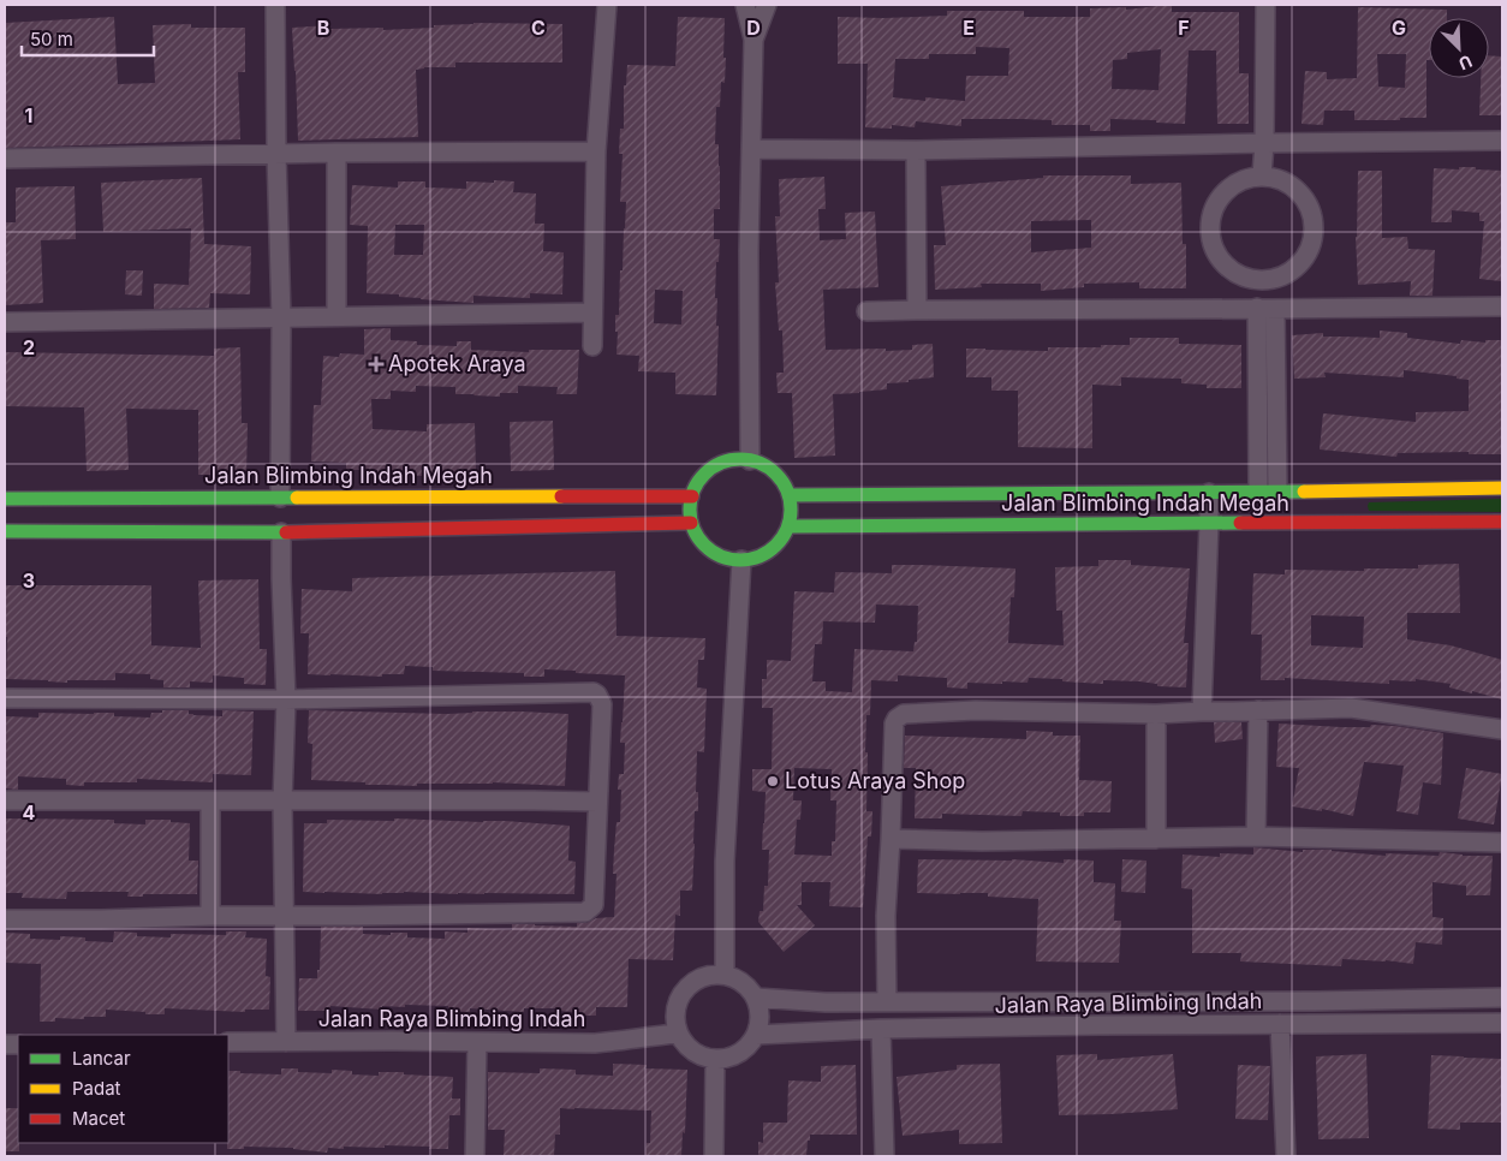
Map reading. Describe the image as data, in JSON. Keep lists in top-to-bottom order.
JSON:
{
  "streets": {
    "street": ["Jalan Blimbing Indah Megah", "Jalan Raya Blimbing Indah"]
  },
  "places": {
    "health": ["Apotek Araya"],
    "other": ["Lotus Araya Shop"]
  },
  "legend": ["Lancar", "Padat", "Macet"],
  "scale_bar": "50 m",
  "north": "bottom right",
  "grid": {
    "columns": [
      "B",
      "C",
      "D",
      "E",
      "F",
      "G"
    ],
    "rows": [
      "1",
      "2",
      "3",
      "4"
    ]
  }
}
